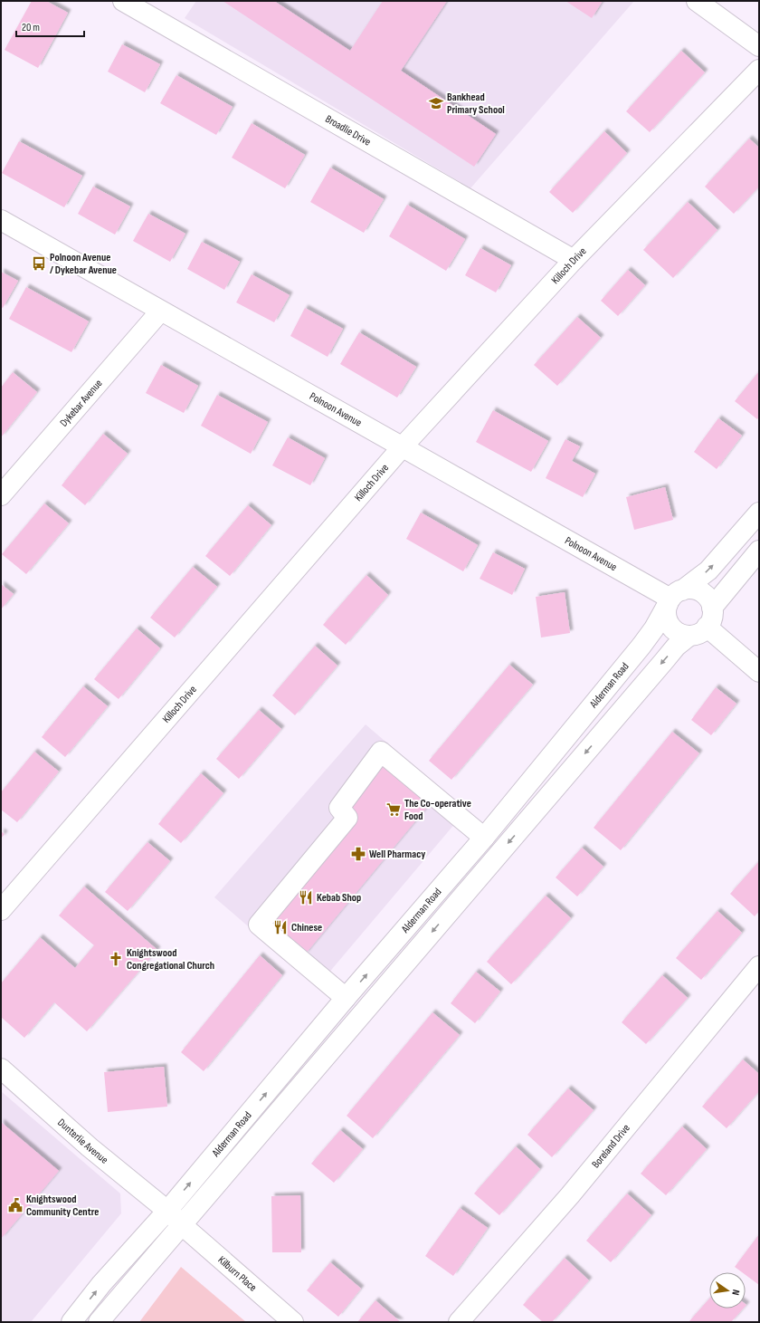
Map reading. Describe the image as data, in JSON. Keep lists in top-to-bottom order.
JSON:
{
  "streets": {
    "street": [
      "Broadlie Drive",
      "Killoch Drive",
      "Dykebar Avenue",
      "Polnoon Avenue",
      "Alderman Road",
      "Dunterlie Avenue",
      "Boreland Drive",
      "Kilburn Place"
    ]
  },
  "crossings": [
    ["Broadlie Drive", "Killoch Drive"],
    ["Killoch Drive", "Polnoon Avenue"],
    ["Dykebar Avenue", "Polnoon Avenue"],
    ["Polnoon Avenue", "Alderman Road"],
    ["Alderman Road", "Dunterlie Avenue"],
    ["Alderman Road", "Kilburn Place"]
  ],
  "places": {
    "school or university": ["Bankhead Primary School"],
    "bus stop": ["Polnoon Avenue / Dykebar Avenue"],
    "supermarket": ["The Co-operative Food"],
    "pharmacy": ["Well Pharmacy"],
    "restaurant": ["Kebab Shop", "Chinese"],
    "church": ["Knightswood Congregational Church"],
    "public building": ["Knightswood Community Centre"]
  },
  "scale_bar": "20 m",
  "north": "right"
}
